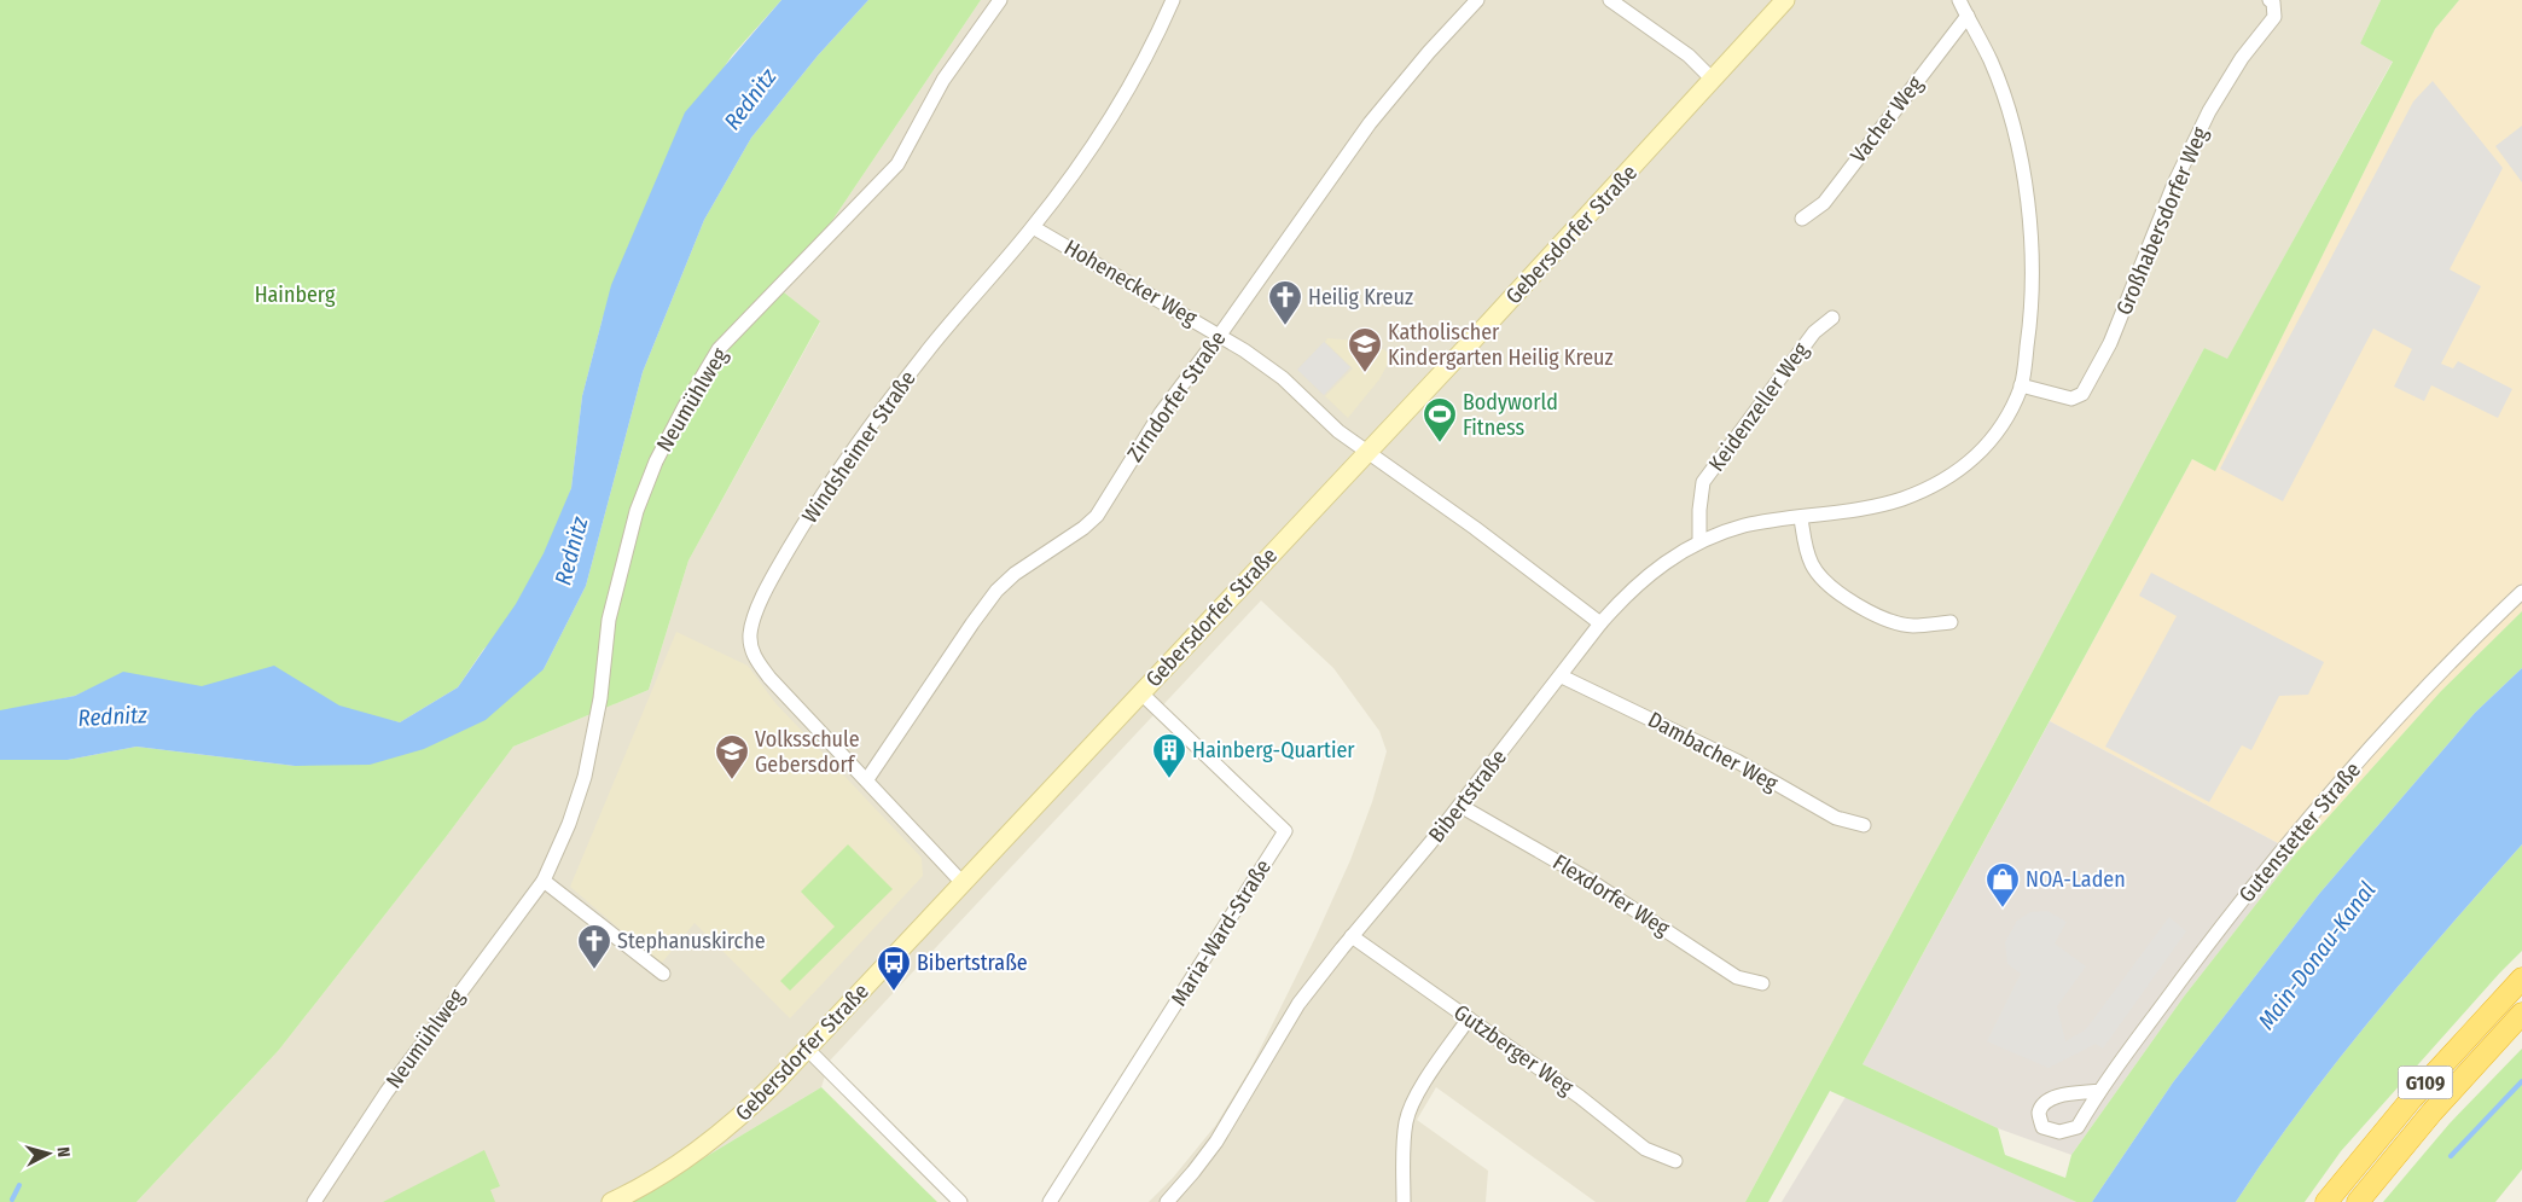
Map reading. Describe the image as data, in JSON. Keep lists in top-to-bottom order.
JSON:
{
  "streets": {
    "highway": ["G109"],
    "main road": ["Gebersdorfer Straße"],
    "street": [
      "Vacher Weg",
      "Großhabersdorfer Weg",
      "Hohenecker Weg",
      "Zirndorfer Straße",
      "Neumühlweg",
      "Keidenzeller Weg",
      "Windsheimer Straße",
      "Dambacher Weg",
      "Bibertstraße",
      "Gutenstetter Straße",
      "Flexdorfer Weg",
      "Maria-Ward-Straße",
      "Gutzberger Weg"
    ]
  },
  "crossings": [
    ["Vacher Weg", "Bibertstraße"],
    ["Großhabersdorfer Weg", "Bibertstraße"],
    ["Gebersdorfer Straße", "Hohenecker Weg"],
    ["Gebersdorfer Straße", "Windsheimer Straße"],
    ["Gebersdorfer Straße", "Maria-Ward-Straße"],
    ["Hohenecker Weg", "Zirndorfer Straße"],
    ["Hohenecker Weg", "Windsheimer Straße"],
    ["Zirndorfer Straße", "Windsheimer Straße"],
    ["Keidenzeller Weg", "Bibertstraße"],
    ["Dambacher Weg", "Bibertstraße"],
    ["Bibertstraße", "Flexdorfer Weg"],
    ["Bibertstraße", "Gutzberger Weg"]
  ],
  "water": ["Rednitz", "Main-Donau-Kanal"],
  "parks": ["Hainberg"],
  "places": {
    "church": ["Heilig Kreuz", "Stephanuskirche"],
    "school or university": ["Katholischer Kindergarten Heilig Kreuz", "Volksschule Gebersdorf"],
    "sports": ["Bodyworld Fitness"],
    "building": ["Hainberg-Quartier"],
    "shop": ["NOA-Laden"],
    "bus stop": ["Bibertstraße"]
  },
  "north": "right"
}
